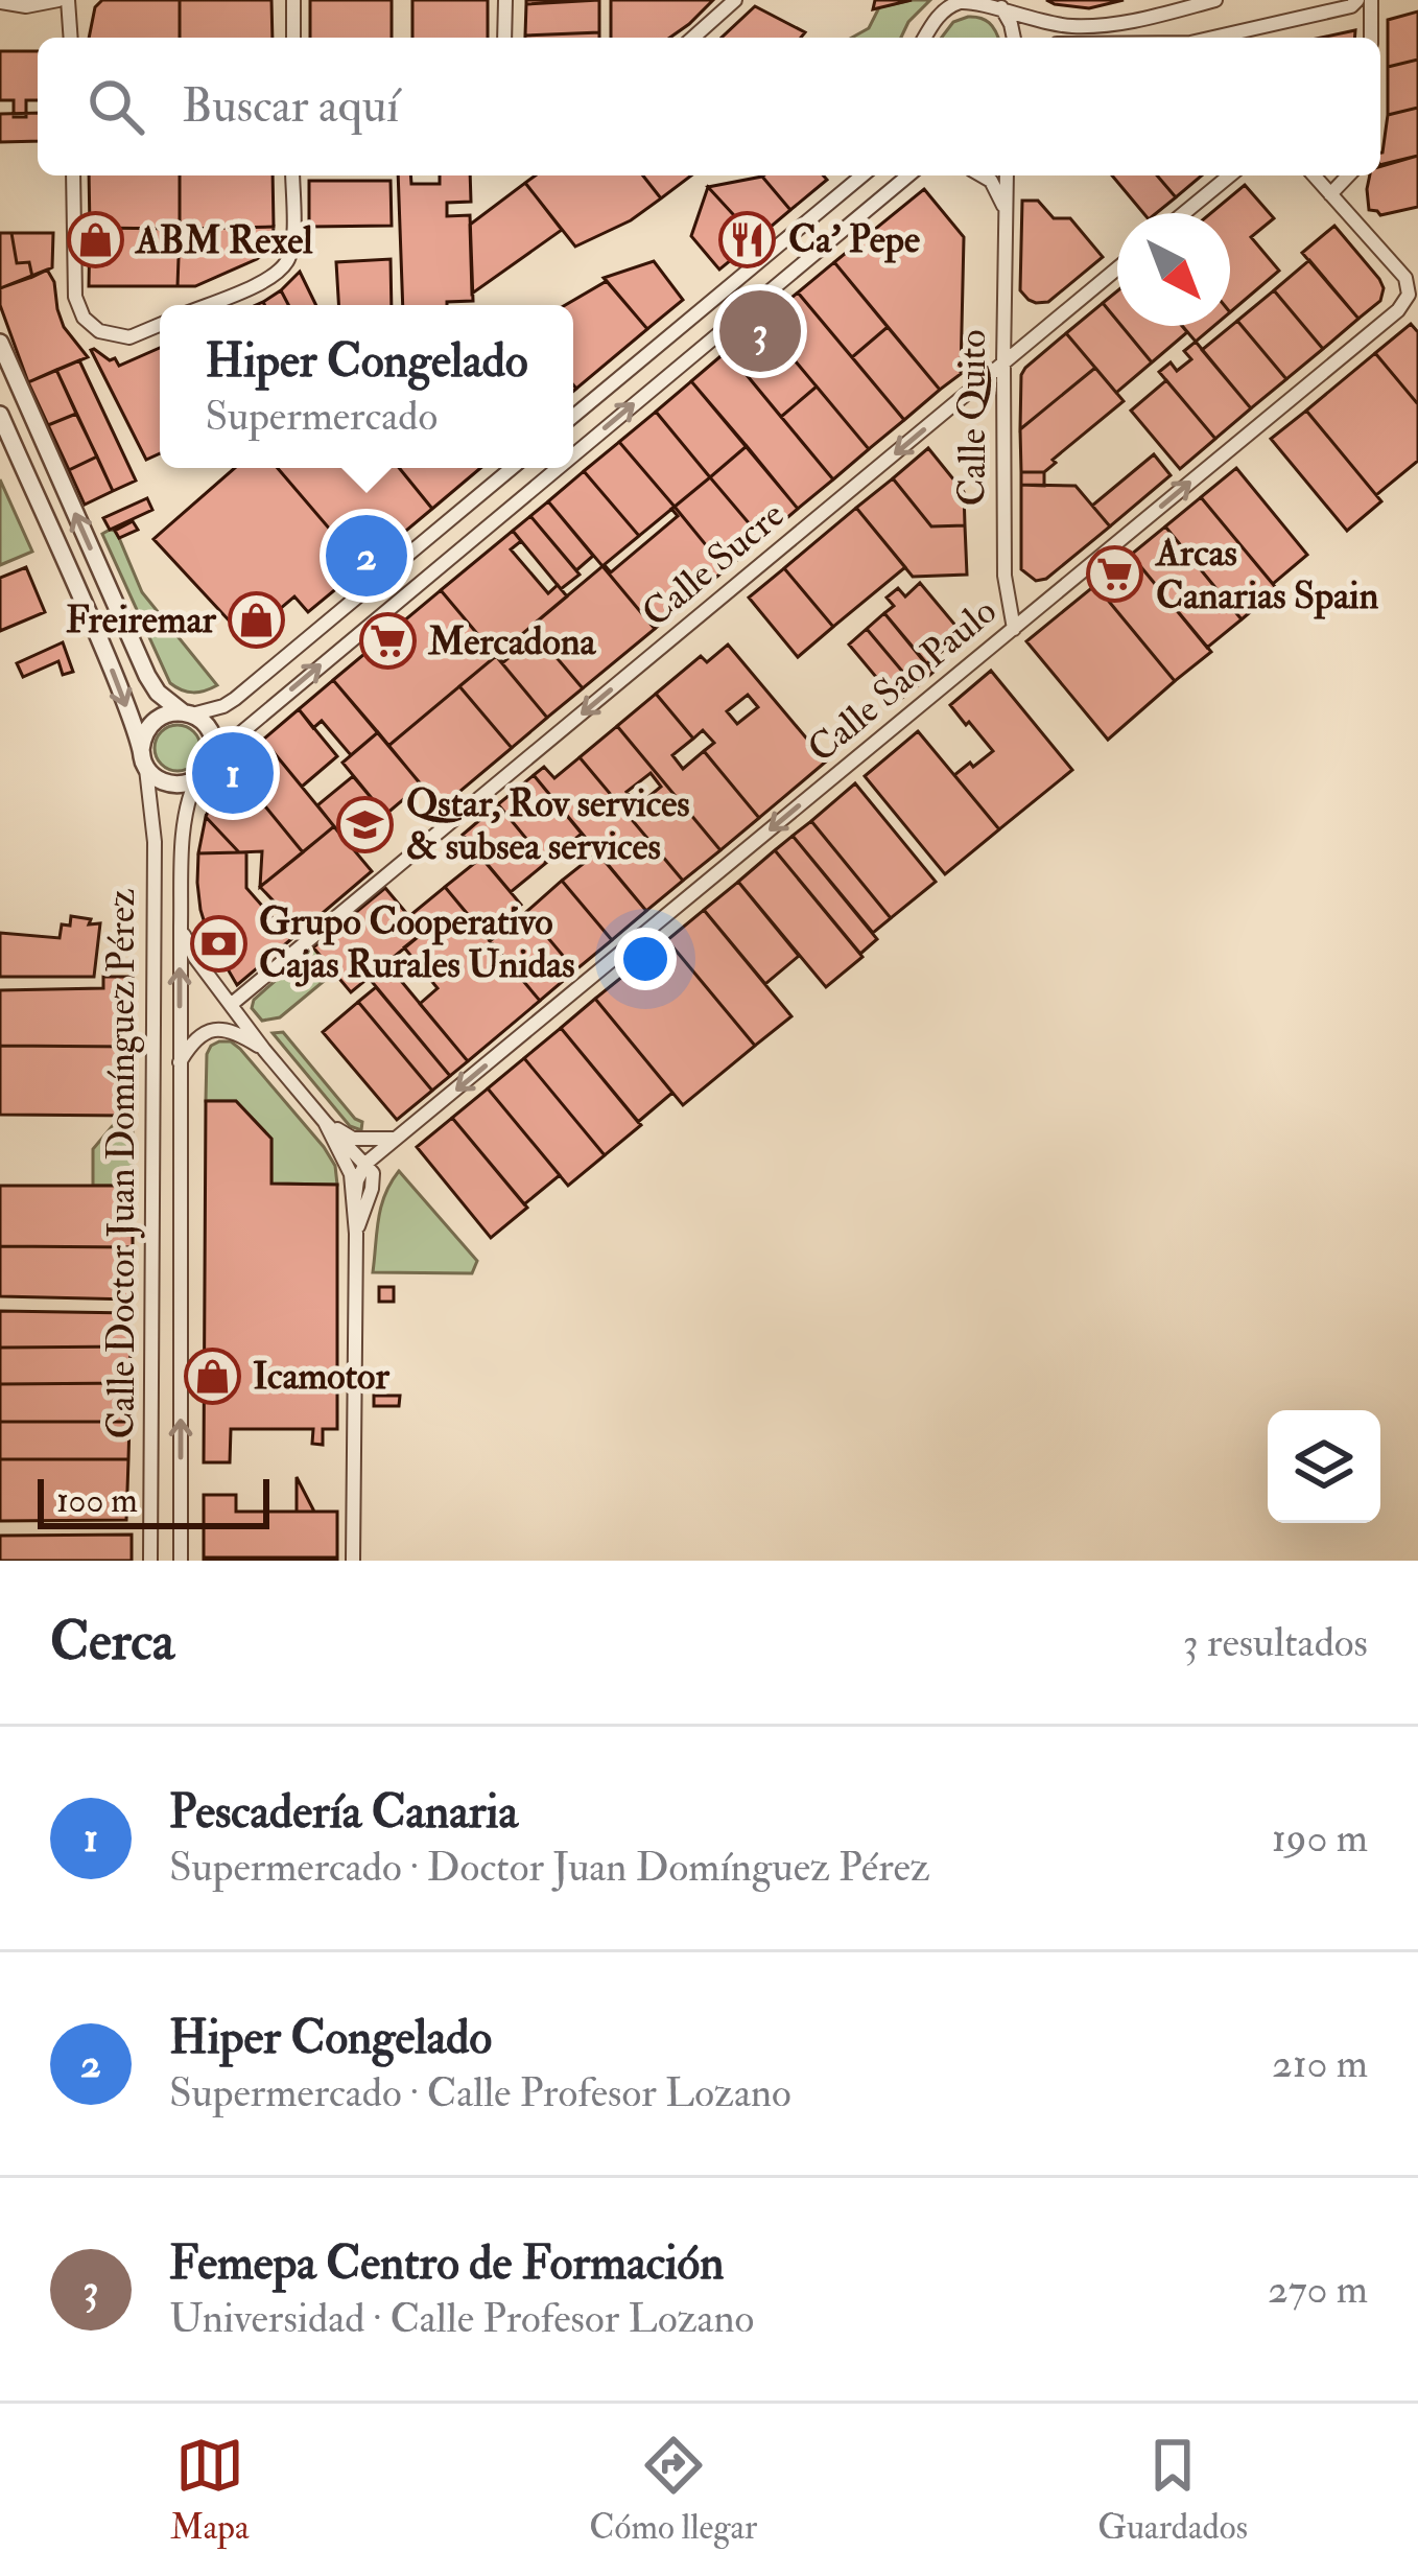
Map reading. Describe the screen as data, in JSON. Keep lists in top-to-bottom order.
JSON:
{
  "streets": {
    "street": [
      "Calle Quito",
      "Calle Sucre",
      "Calle Sao Paulo",
      "Calle Doctor Juan Domínguez Pérez"
    ]
  },
  "crossings": [
    ["Calle Quito", "Calle Sucre"],
    ["Calle Quito", "Calle Sao Paulo"]
  ],
  "one_way": ["Calle Sucre"],
  "places": {
    "restaurant": ["Ca' Pepe"],
    "shop": ["ABM Rexel", "Freiremar", "Icamotor"],
    "supermarket": ["Arcas Canarias Spain", "Mercadona"],
    "school or university": ["Qstar, Rov services & subsea services"],
    "bank": ["Grupo Cooperativo Cajas Rurales Unidas"]
  },
  "scale_bar": "100 m",
  "north": "bottom right",
  "page": {
    "search": "Buscar aquí",
    "pins": ["3", "2", "1"],
    "popup": ["Hiper Congelado", "Supermercado"],
    "scale": "100 m",
    "heading": ["Cerca", "3 resultados"],
    "list": [
      {
        "mark": "1",
        "name": "Pescadería Canaria",
        "note": "Supermercado · Doctor Juan Domínguez Pérez",
        "value": "190 m"
      },
      {
        "mark": "2",
        "name": "Hiper Congelado",
        "note": "Supermercado · Calle Profesor Lozano",
        "value": "210 m"
      },
      {
        "mark": "3",
        "name": "Femepa Centro de Formación",
        "note": "Universidad · Calle Profesor Lozano",
        "value": "270 m"
      }
    ],
    "nav": ["Mapa", "Cómo llegar", "Guardados"]
  }
}
